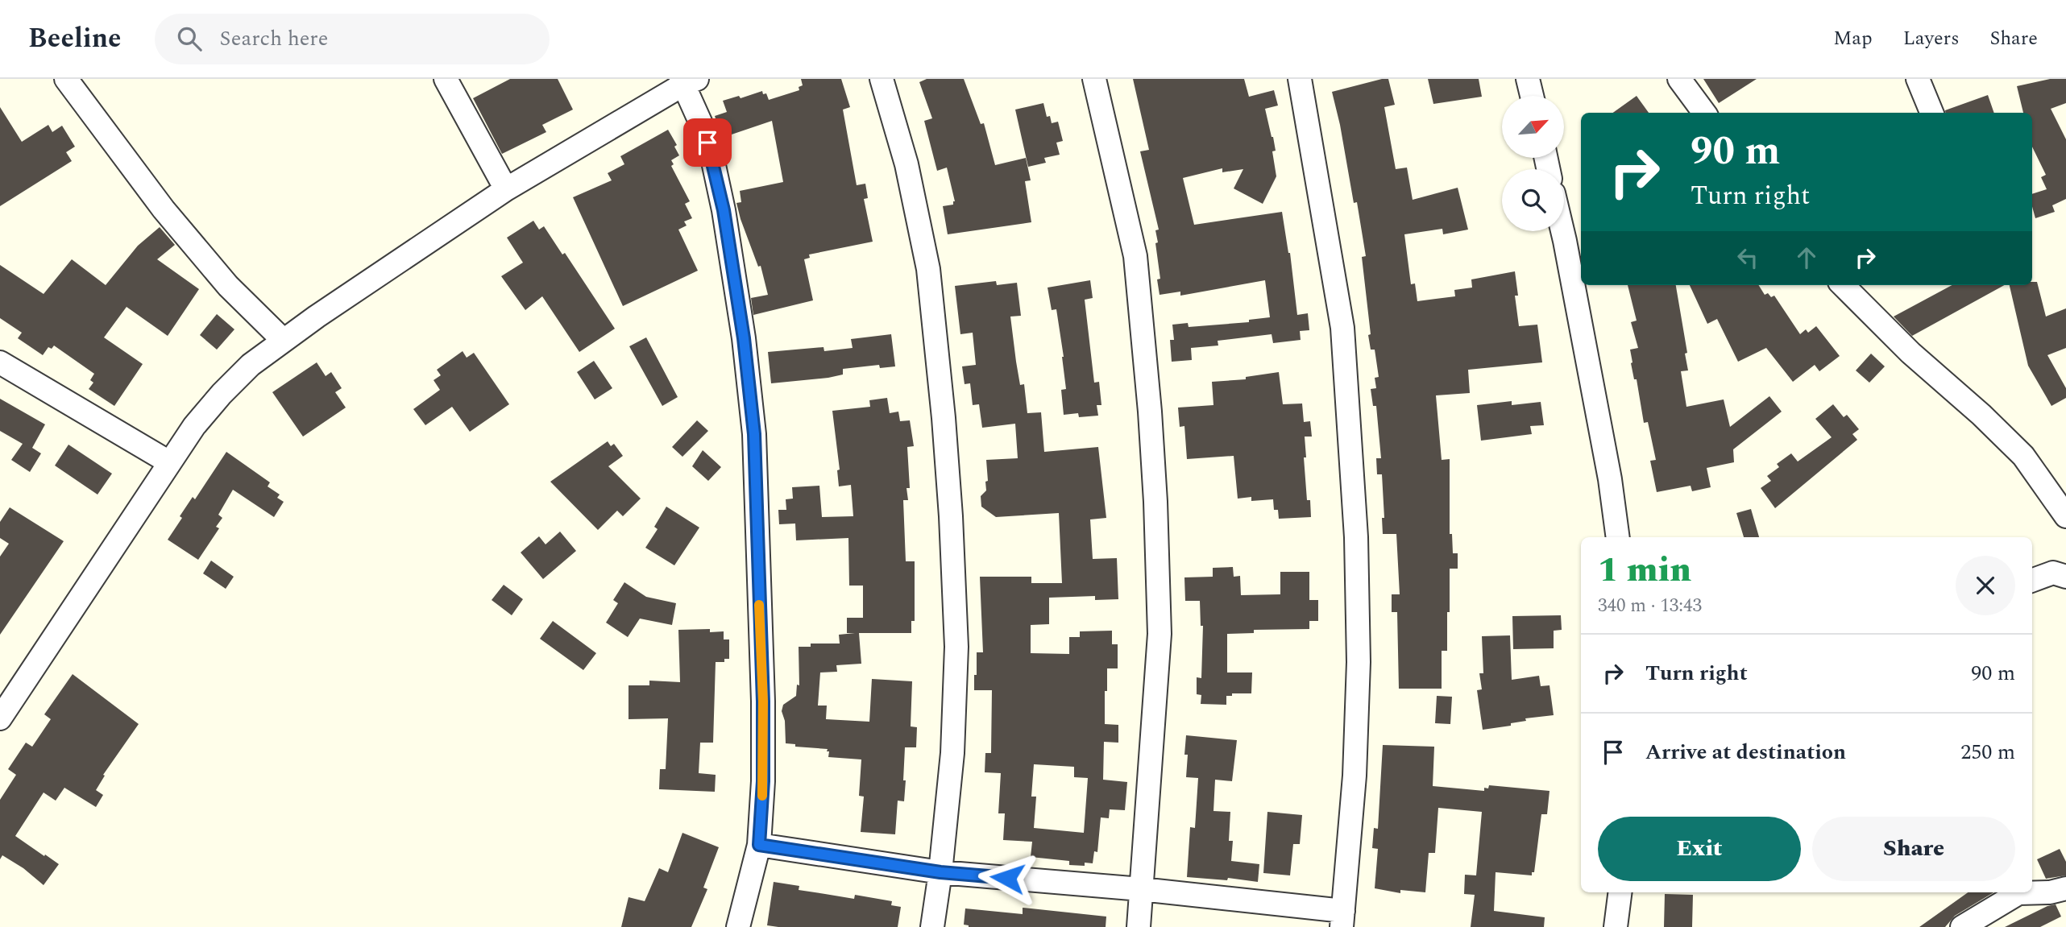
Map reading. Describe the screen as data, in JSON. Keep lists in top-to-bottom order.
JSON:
{
  "north": "top right",
  "page": {
    "header": "Beeline",
    "search": "Search here",
    "nav": ["Map", "Layers", "Share"],
    "turn": ["90 m", "Turn right"],
    "heading": ["1 min", "340 m · 13:43"],
    "list": [
      {
        "name": "Turn right",
        "value": "90 m"
      },
      {
        "name": "Arrive at destination",
        "value": "250 m"
      }
    ],
    "buttons": ["Exit", "Share"]
  }
}
